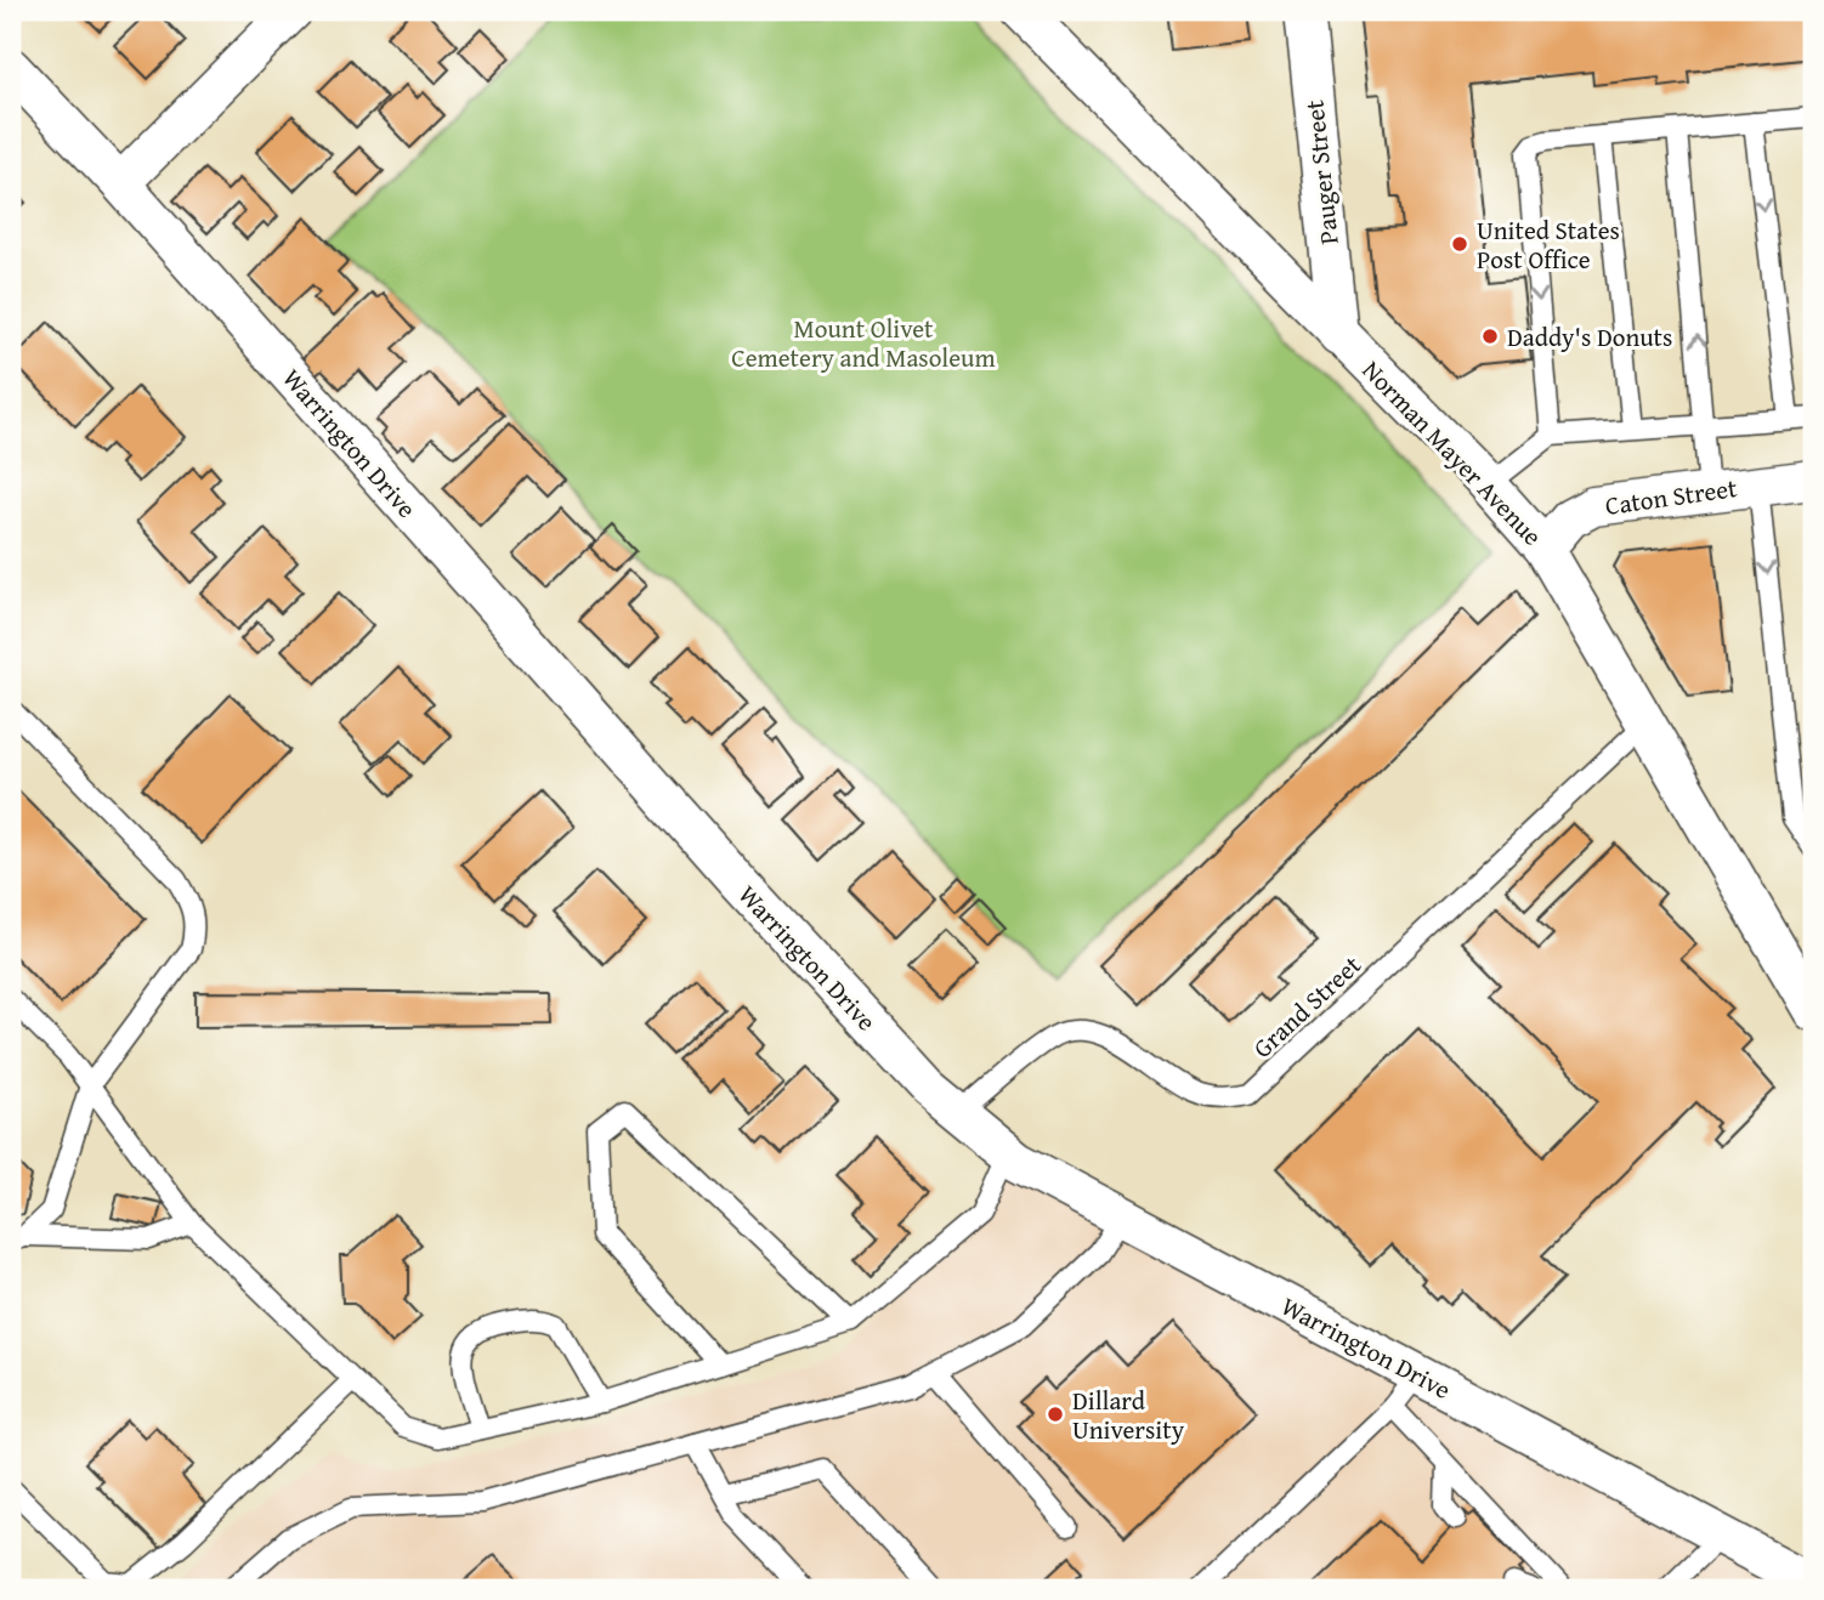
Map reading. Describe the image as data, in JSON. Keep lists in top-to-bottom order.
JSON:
{
  "streets": {
    "street": [
      "Pauger Street",
      "Warrington Drive",
      "Norman Mayer Avenue",
      "Caton Street"
    ],
    "lane": ["Grand Street"]
  },
  "crossings": [
    ["Pauger Street", "Norman Mayer Avenue"],
    ["Warrington Drive", "Grand Street"],
    ["Norman Mayer Avenue", "Caton Street"],
    ["Norman Mayer Avenue", "Grand Street"]
  ],
  "parks": ["Mount Olivet Cemetery and Masoleum"],
  "places": ["United States Post Office", "Daddy's Donuts", "Dillard University"]
}
